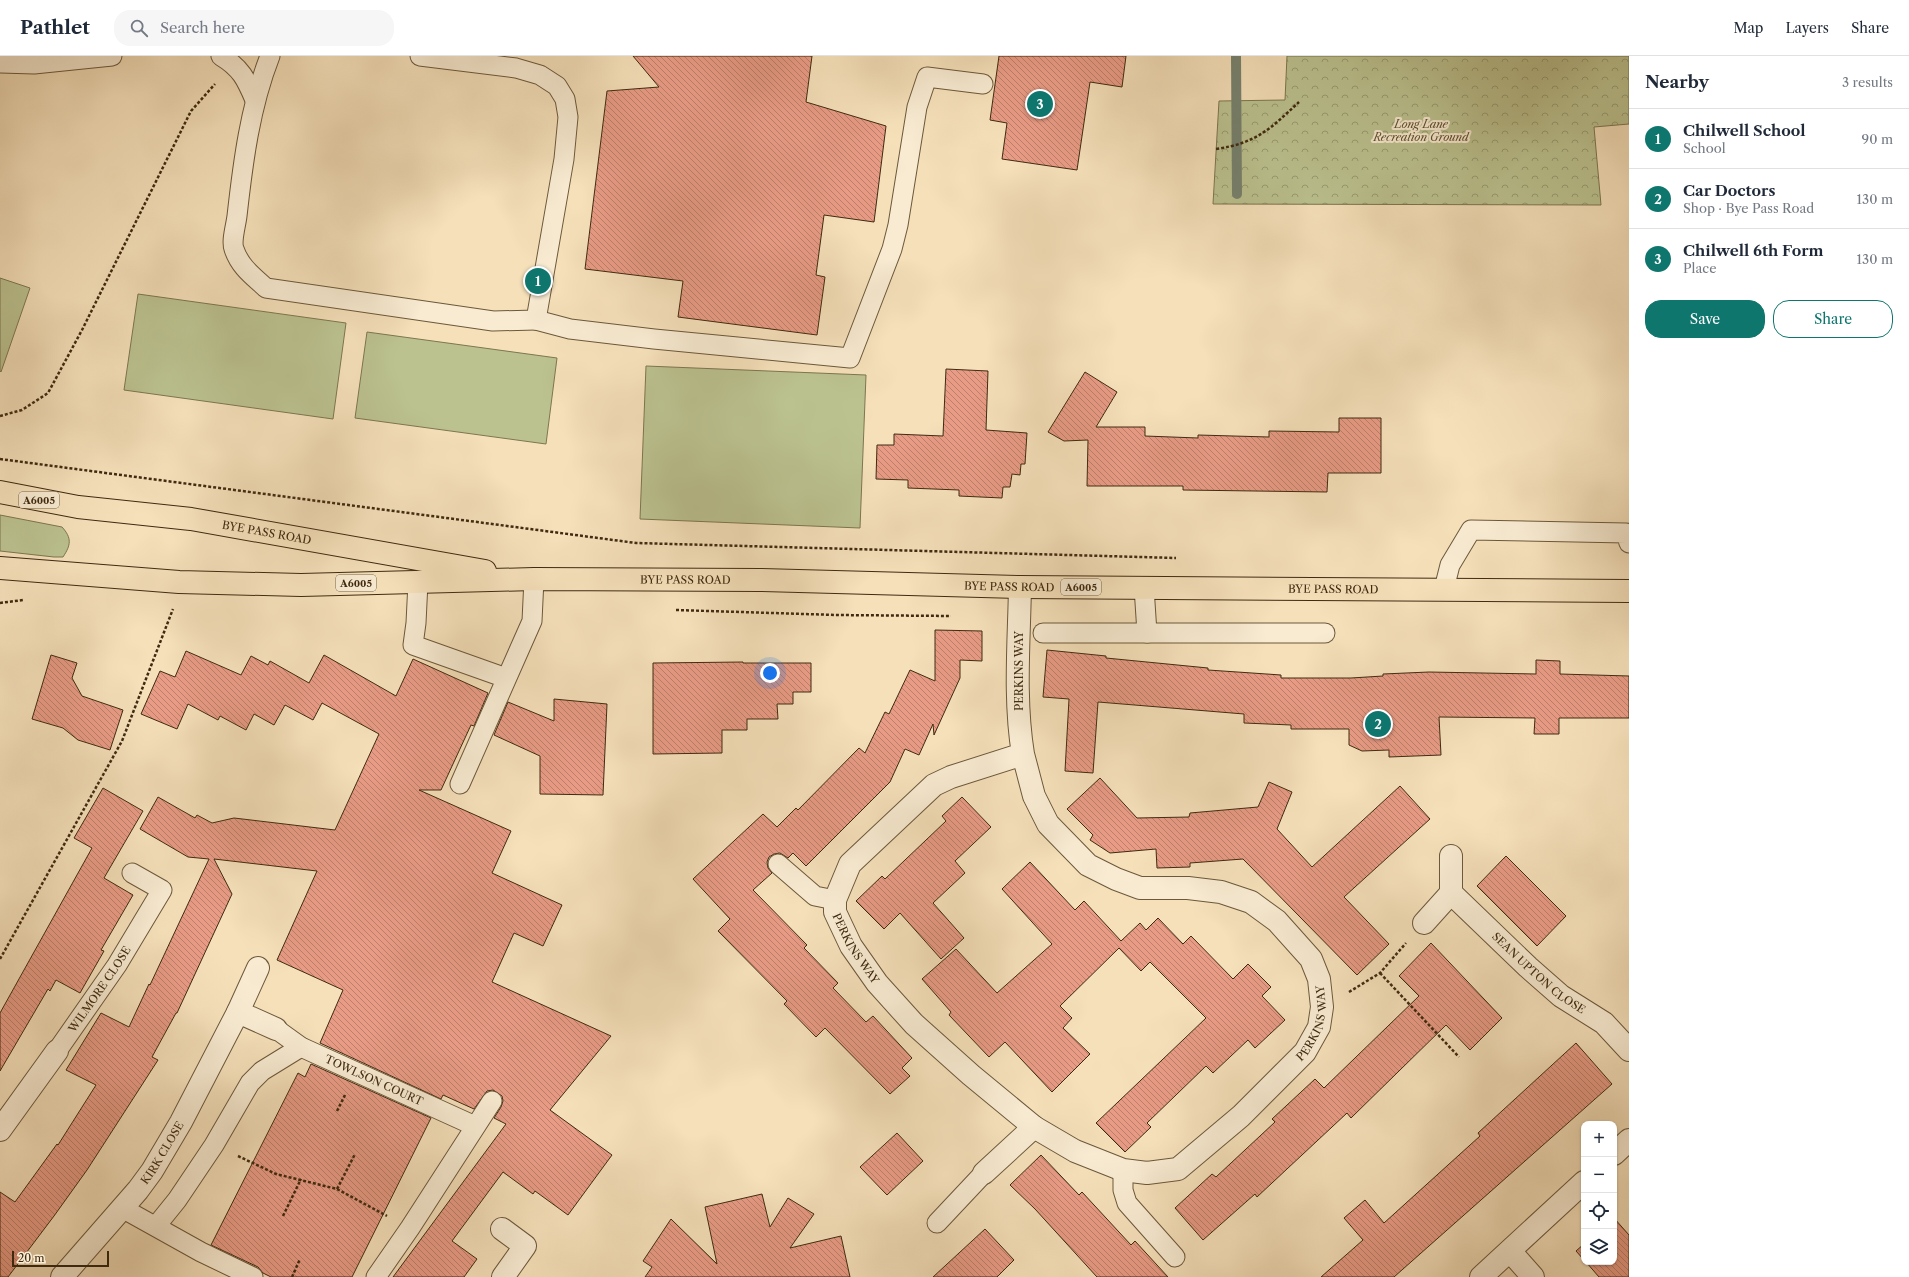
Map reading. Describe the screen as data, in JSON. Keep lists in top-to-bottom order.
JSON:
{
  "streets": {
    "main road": ["A6005", "BYE PASS ROAD"],
    "street": [
      "PERKINS WAY",
      "SEAN UPTON CLOSE",
      "WILMORE CLOSE",
      "KIRK CLOSE"
    ],
    "lane": ["TOWLSON COURT"]
  },
  "crossings": [
    ["BYE PASS ROAD", "PERKINS WAY"]
  ],
  "parks": ["Long Lane Recreation Ground"],
  "scale_bar": "20 m",
  "page": {
    "header": "Pathlet",
    "search": "Search here",
    "nav": ["Map", "Layers", "Share"],
    "heading": ["Nearby", "3 results"],
    "pins": ["3", "1", "2"],
    "list": [
      {
        "mark": "1",
        "name": "Chilwell School",
        "note": "School",
        "value": "90 m"
      },
      {
        "mark": "2",
        "name": "Car Doctors",
        "note": "Shop · Bye Pass Road",
        "value": "130 m"
      },
      {
        "mark": "3",
        "name": "Chilwell 6th Form",
        "note": "Place",
        "value": "130 m"
      }
    ],
    "buttons": ["Save", "Share"],
    "map_buttons": ["+", "−"],
    "scale": "20 m"
  }
}
